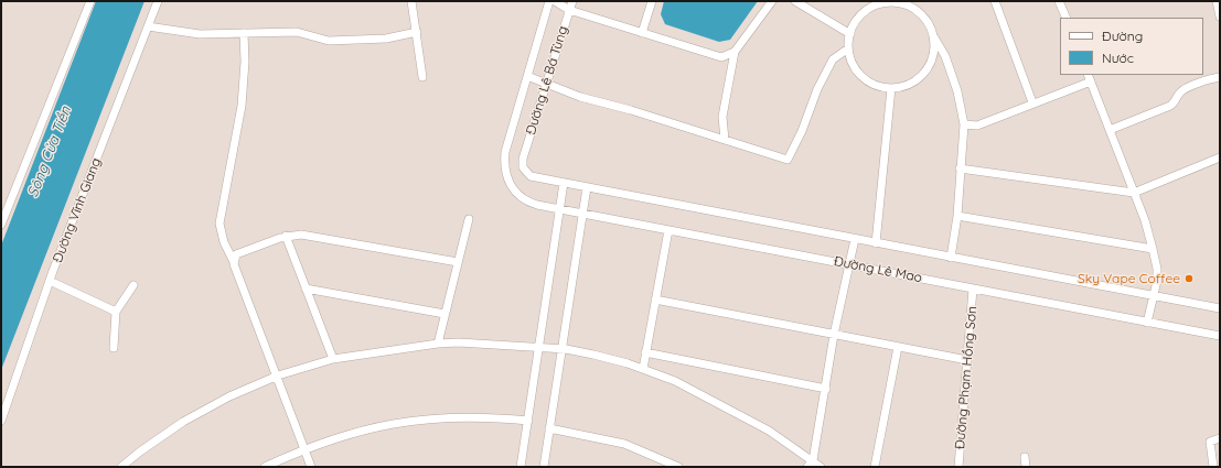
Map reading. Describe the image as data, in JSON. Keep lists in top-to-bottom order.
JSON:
{
  "streets": {
    "street": [
      "Đường Lê Bá Tùng",
      "Đường Vĩnh Giang",
      "Đường Lê Mao",
      "Đường Phạm Hồng Sơn"
    ]
  },
  "crossings": [
    ["Đường Lê Bá Tùng", "Đường Lê Mao"],
    ["Đường Lê Mao", "Đường Phạm Hồng Sơn"]
  ],
  "water": ["Sông Cửa Tiền"],
  "places": ["Sky Vape Coffee"],
  "legend": ["Đường", "Nước"]
}
